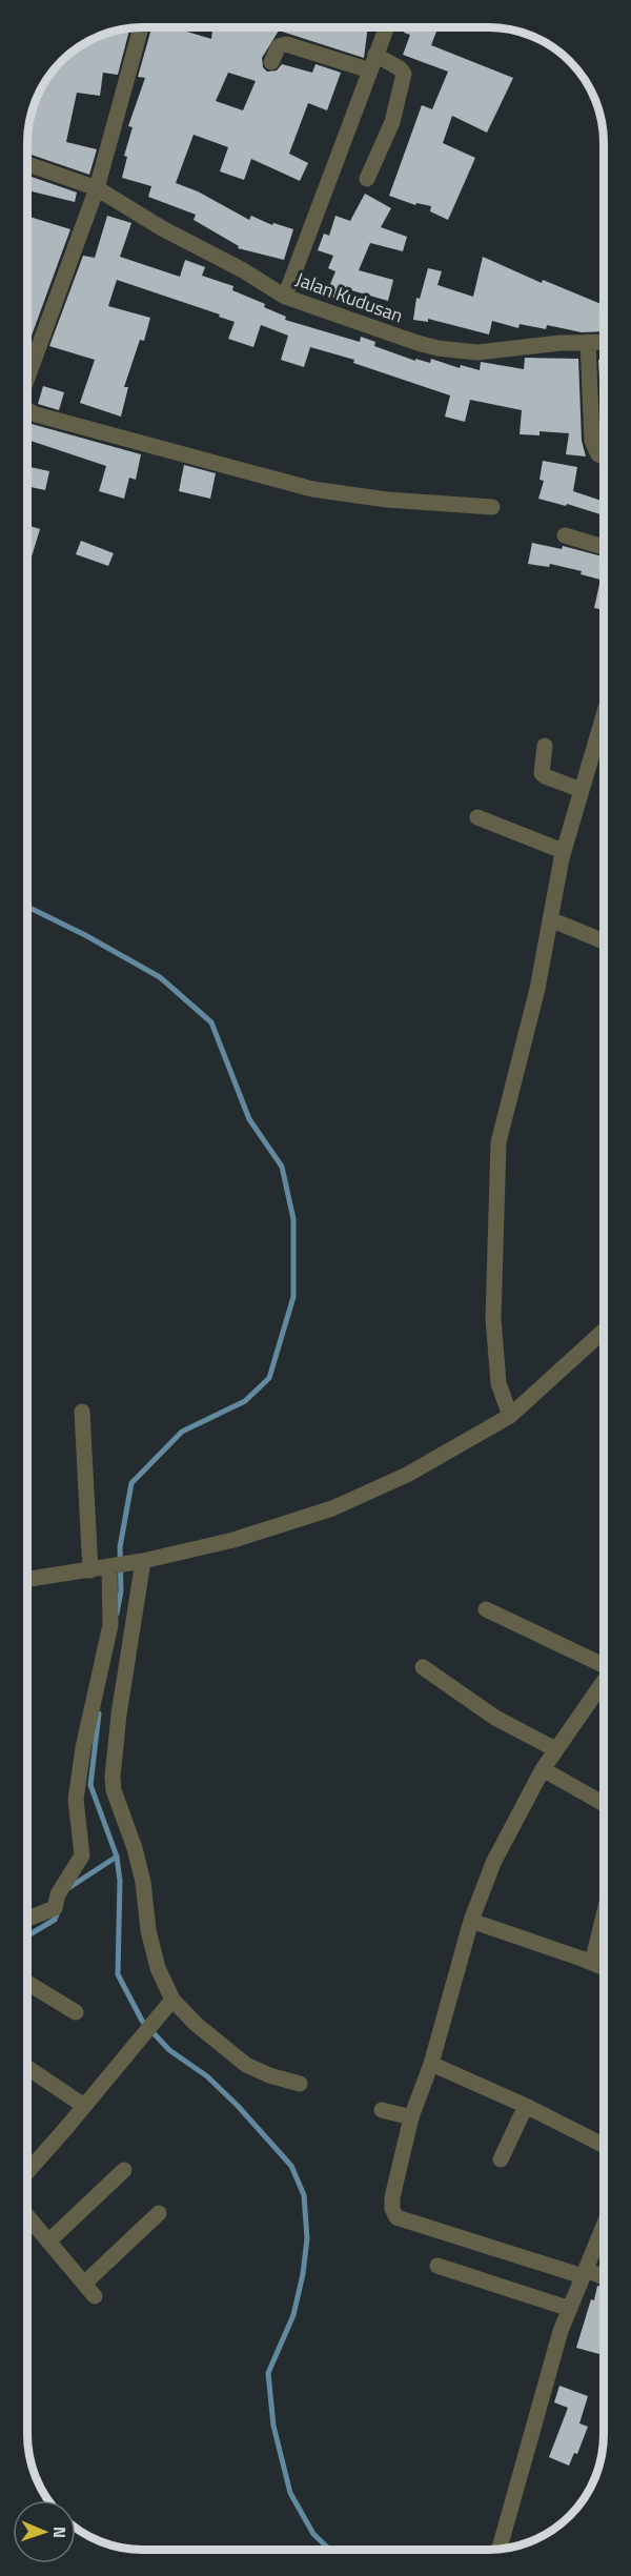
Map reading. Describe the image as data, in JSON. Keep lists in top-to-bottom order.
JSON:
{
  "streets": {
    "street": ["Jalan Kudusan"]
  },
  "north": "right"
}
